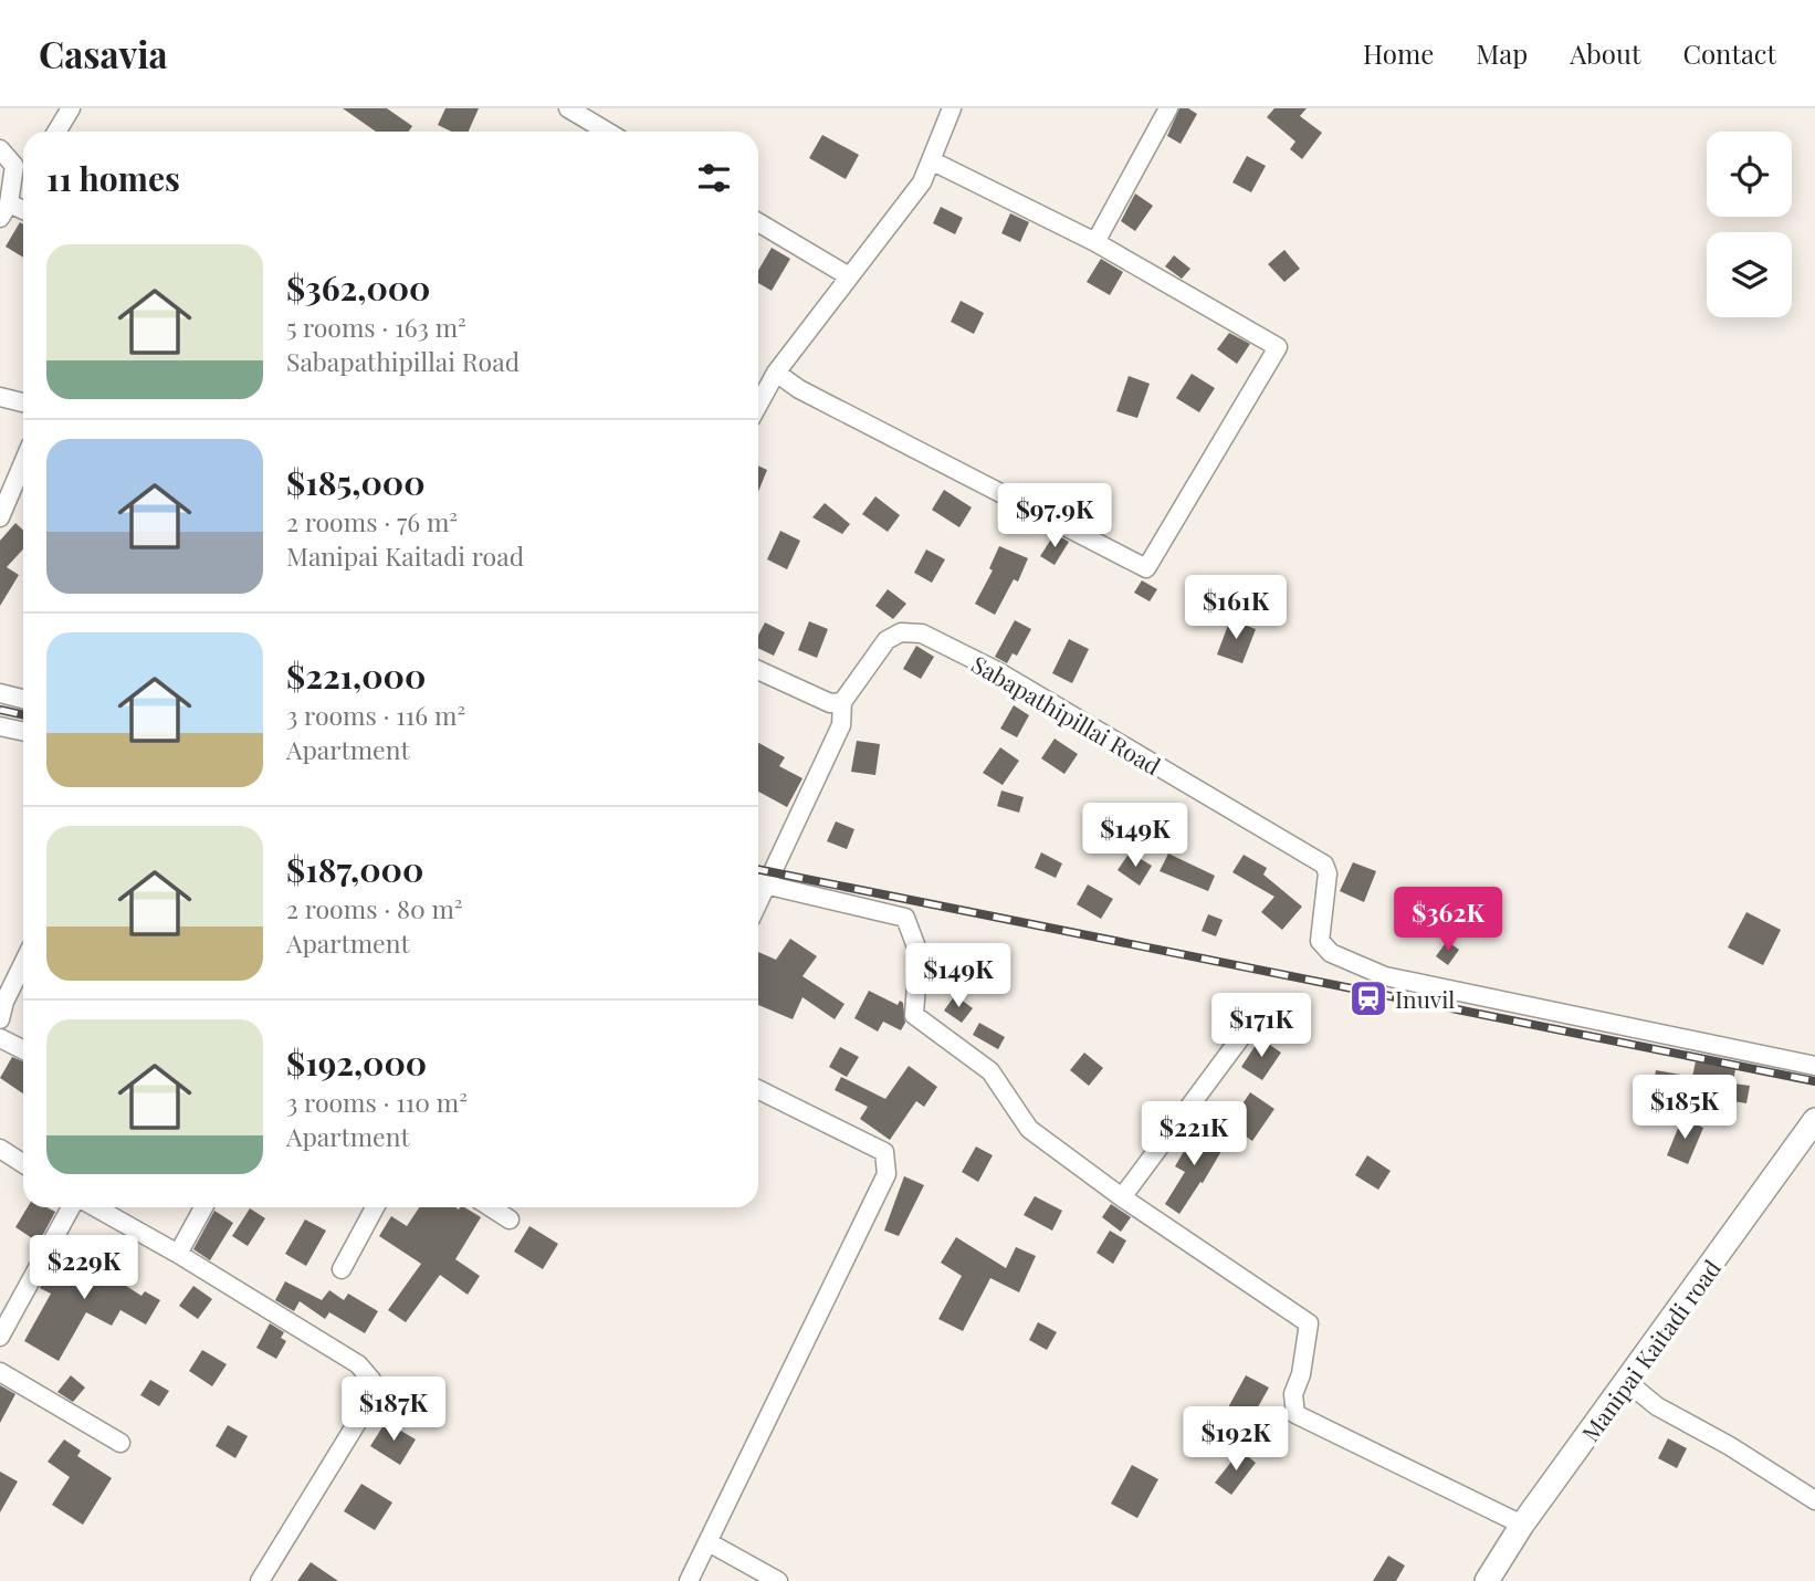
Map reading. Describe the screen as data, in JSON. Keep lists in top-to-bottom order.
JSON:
{
  "streets": {
    "main road": ["Manipai Kaitadi road"],
    "street": ["Sabapathipillai Road"]
  },
  "places": {
    "station": ["Inuvil"]
  },
  "page": {
    "header": "Casavia",
    "nav": [
      "Home",
      "Map",
      "About",
      "Contact"
    ],
    "heading": "11 homes",
    "list": [
      {
        "name": "$362,000",
        "note": "5 rooms · 163 m² · Sabapathipillai Road"
      },
      {
        "name": "$185,000",
        "note": "2 rooms · 76 m² · Manipai Kaitadi road"
      },
      {
        "name": "$221,000",
        "note": "3 rooms · 116 m² · Apartment"
      },
      {
        "name": "$187,000",
        "note": "2 rooms · 80 m² · Apartment"
      },
      {
        "name": "$192,000",
        "note": "3 rooms · 110 m² · Apartment"
      }
    ],
    "price": [
      "$97.9K",
      "$161K",
      "$149K",
      "$362K",
      "$149K",
      "$171K",
      "$185K",
      "$221K",
      "$229K",
      "$187K",
      "$192K"
    ]
  }
}
